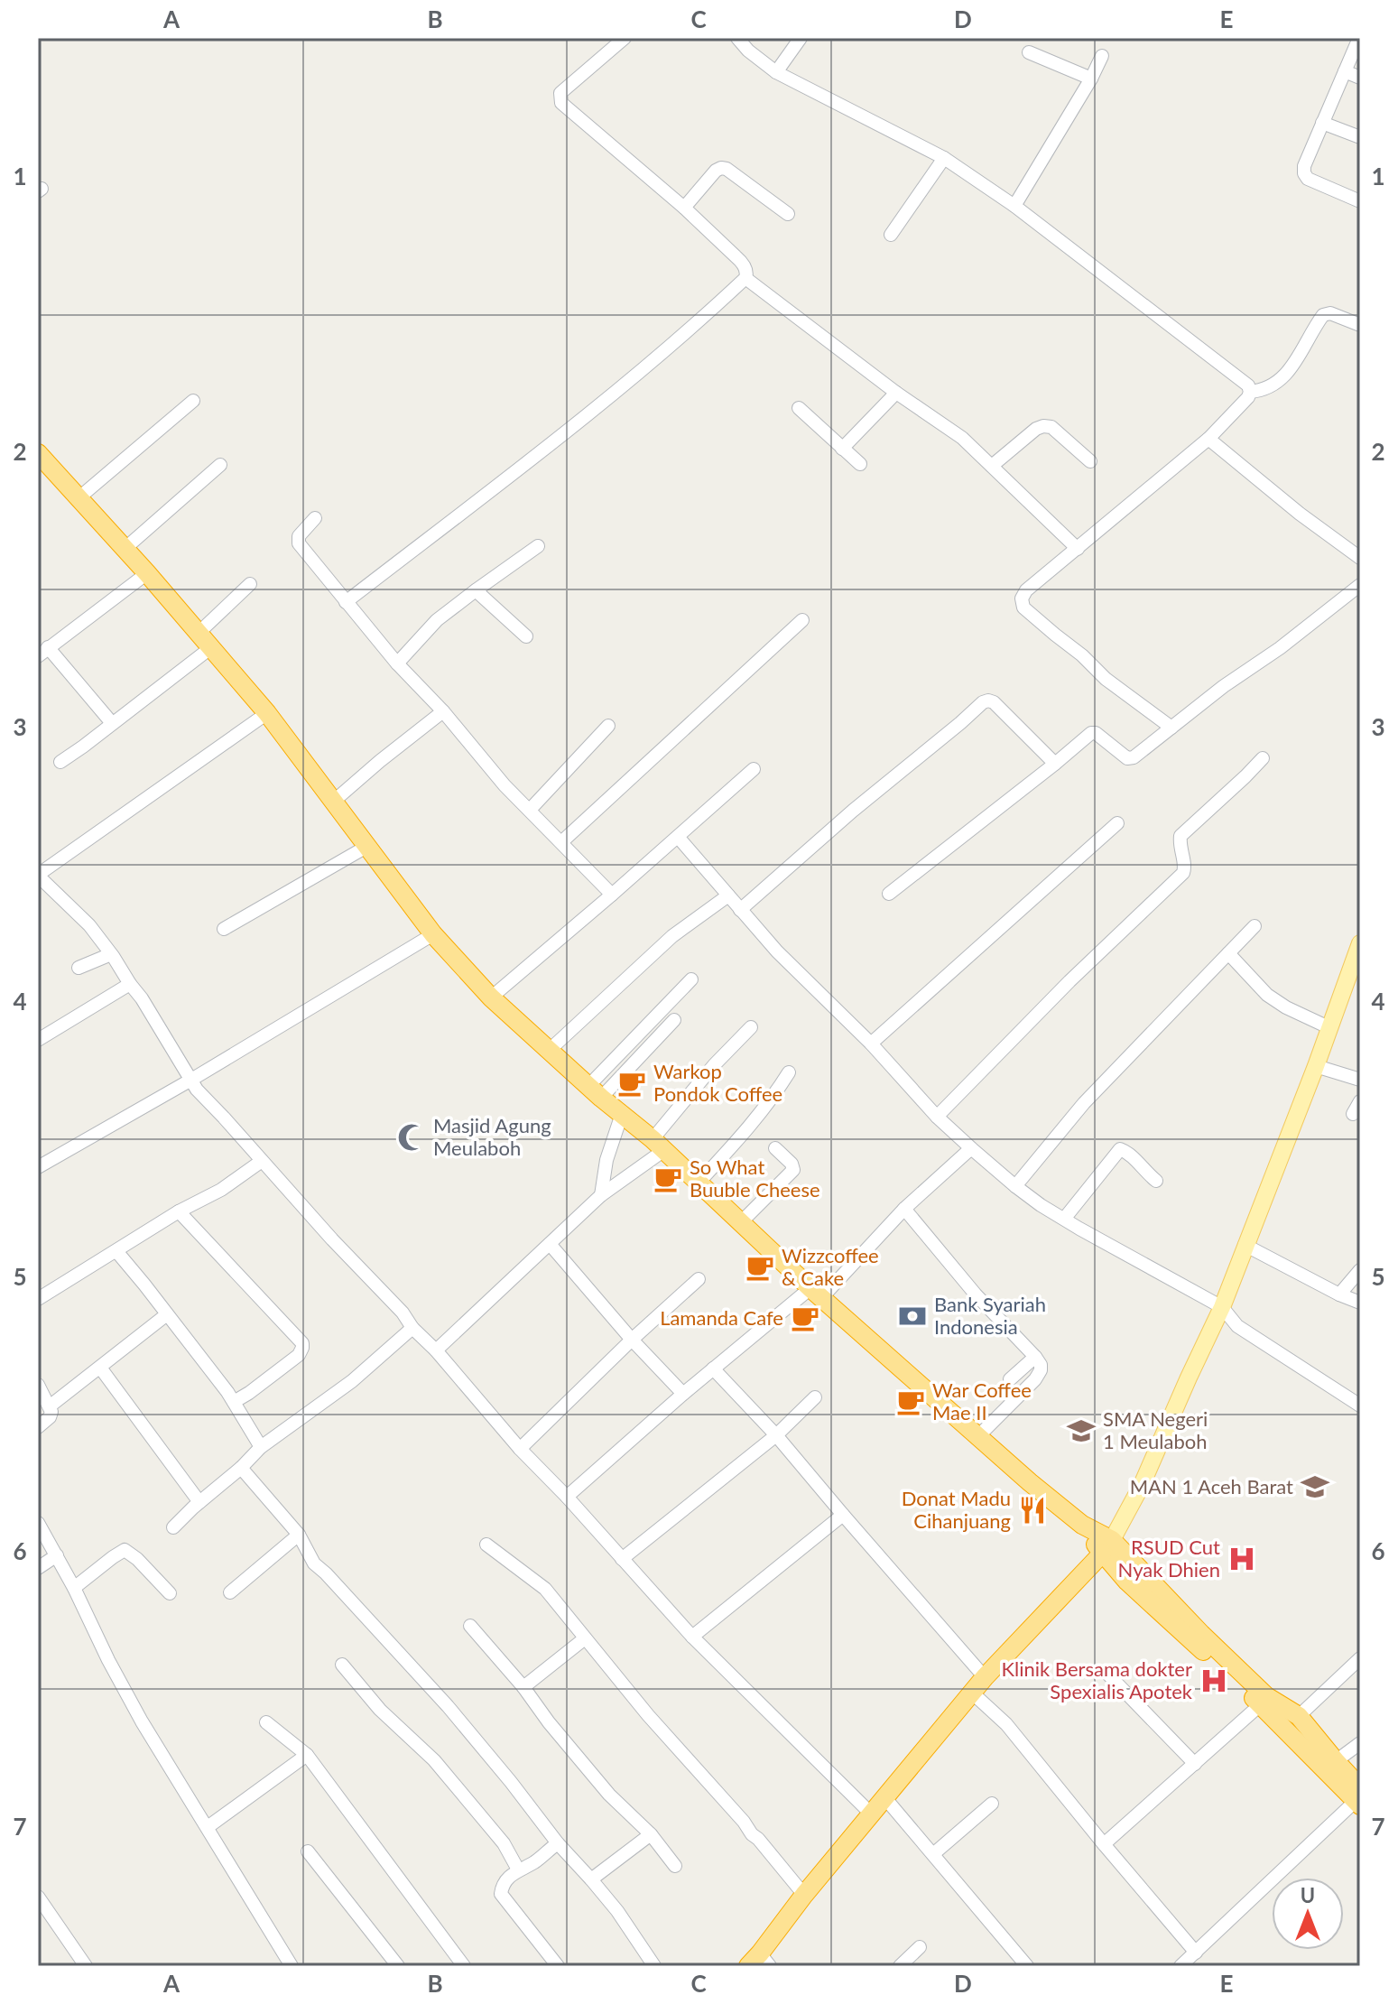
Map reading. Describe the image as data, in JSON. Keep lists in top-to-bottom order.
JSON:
{
  "places": {
    "cafe": [
      "Warkop Pondok Coffee",
      "So What Buuble Cheese",
      "Wizzcoffee & Cake",
      "Lamanda Cafe",
      "War Coffee Mae II"
    ],
    "mosque": ["Masjid Agung Meulaboh"],
    "bank": ["Bank Syariah Indonesia"],
    "school or university": ["SMA Negeri 1 Meulaboh", "MAN 1 Aceh Barat"],
    "restaurant": ["Donat Madu Cihanjuang"],
    "hospital": ["RSUD Cut Nyak Dhien", "Klinik Bersama dokter Spexialis Apotek"]
  },
  "north": "top",
  "grid": {
    "columns": [
      "A",
      "B",
      "C",
      "D",
      "E"
    ],
    "rows": [
      "1",
      "2",
      "3",
      "4",
      "5",
      "6",
      "7"
    ]
  }
}
